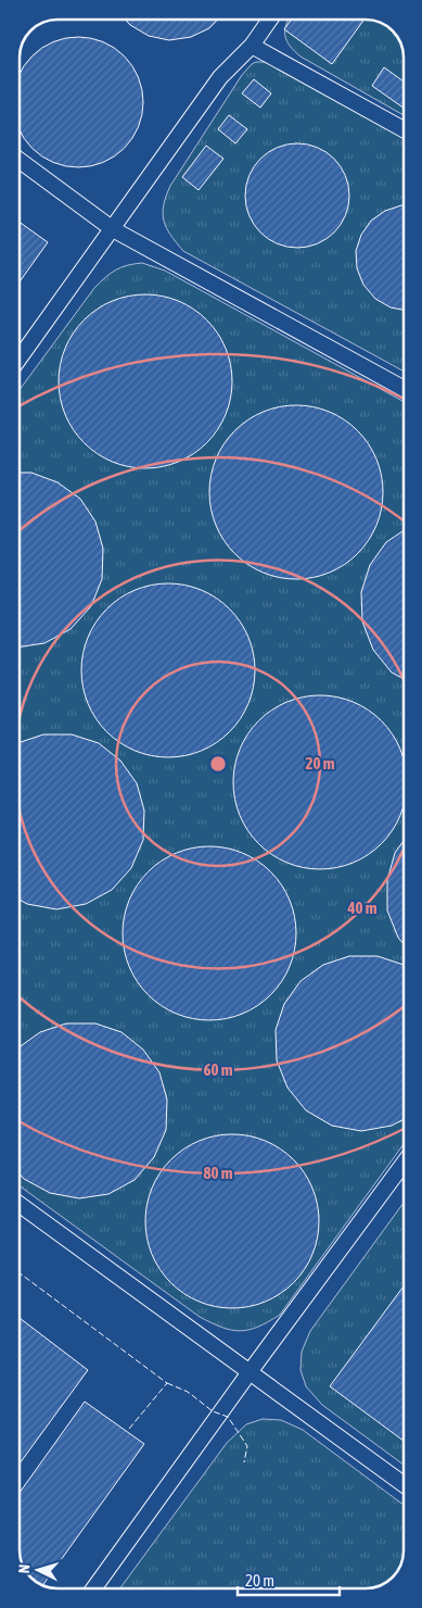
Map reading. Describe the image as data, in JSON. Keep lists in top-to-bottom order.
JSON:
{
  "scale_bar": "20 m",
  "north": "left",
  "rings": [
    "20 m",
    "40 m",
    "60 m",
    "80 m"
  ]
}
